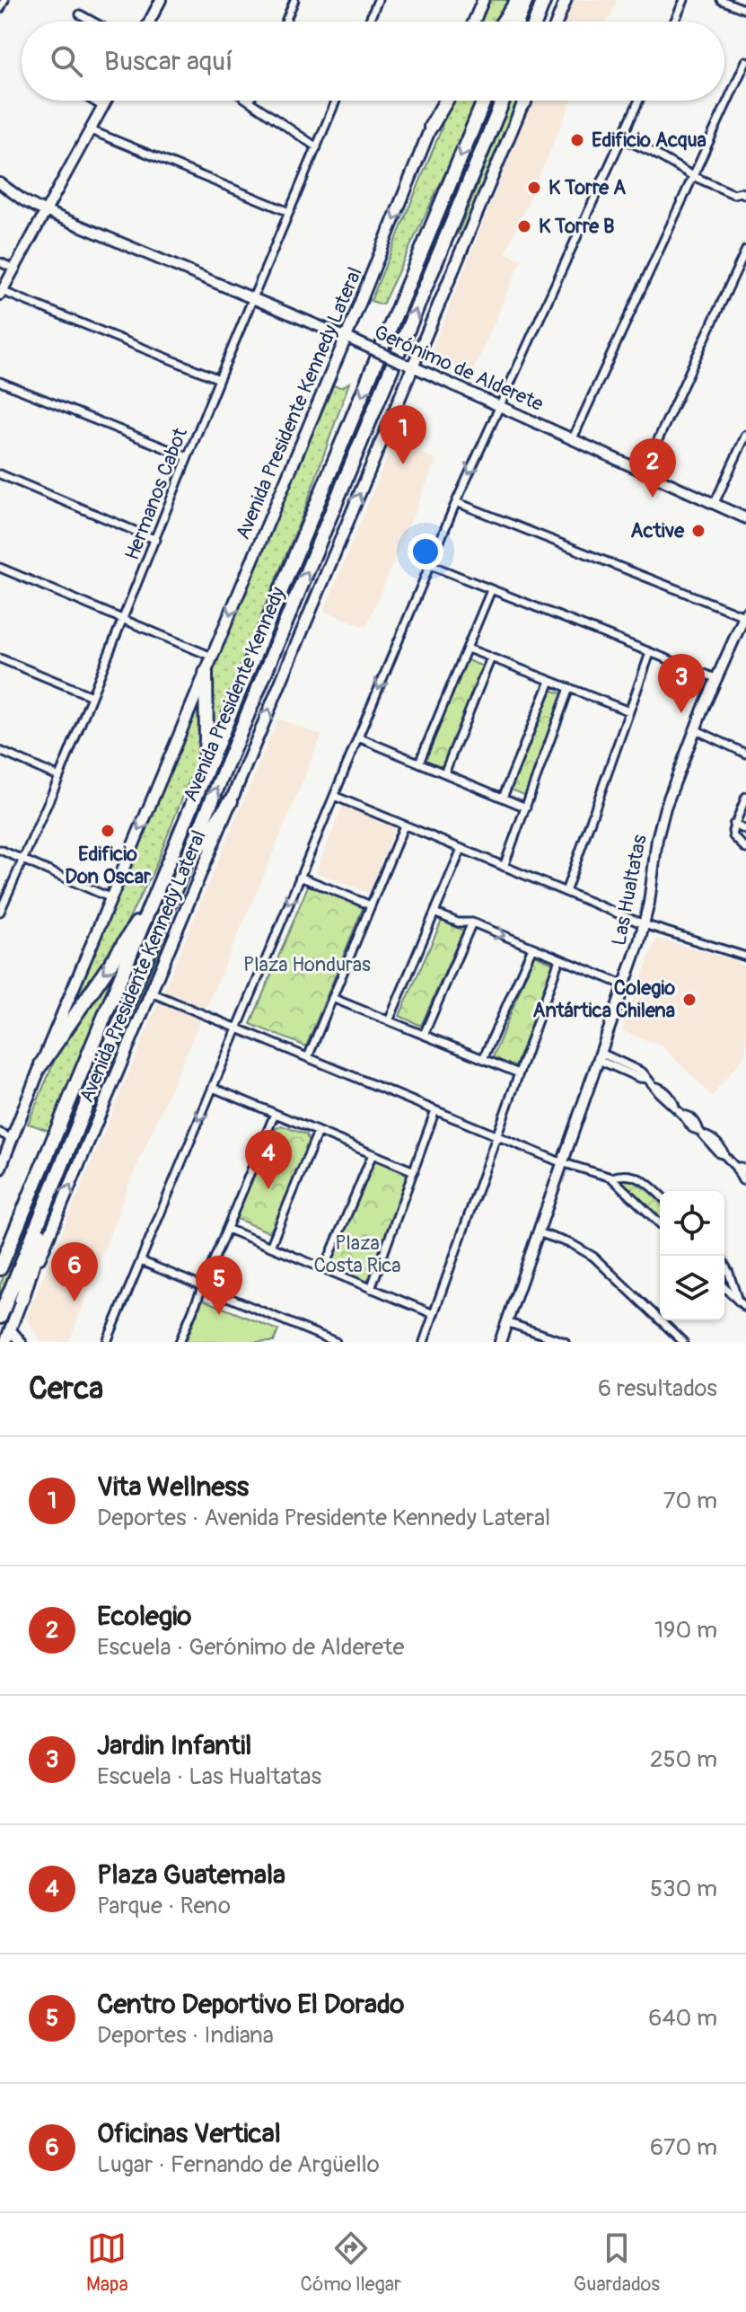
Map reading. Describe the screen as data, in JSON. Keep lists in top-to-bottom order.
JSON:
{
  "streets": {
    "highway": ["Avenida Presidente Kennedy"],
    "main road": ["Gerónimo de Alderete", "Avenida Presidente Kennedy Lateral", "Las Hualtatas"],
    "street": ["Hermanos Cabot"]
  },
  "crossings": [
    ["Gerónimo de Alderete", "Avenida Presidente Kennedy Lateral"],
    ["Gerónimo de Alderete", "Hermanos Cabot"]
  ],
  "parks": ["Plaza Honduras", "Plaza Costa Rica"],
  "places": [
    "Edificio Acqua",
    "K Torre A",
    "K Torre B",
    "Active",
    "Edificio Don Oscar",
    "Colegio Antártica Chilena"
  ],
  "page": {
    "search": "Buscar aquí",
    "pins": [
      "1",
      "2",
      "3",
      "4",
      "6",
      "5"
    ],
    "heading": ["Cerca", "6 resultados"],
    "list": [
      {
        "mark": "1",
        "name": "Vita Wellness",
        "note": "Deportes · Avenida Presidente Kennedy Lateral",
        "value": "70 m"
      },
      {
        "mark": "2",
        "name": "Ecolegio",
        "note": "Escuela · Gerónimo de Alderete",
        "value": "190 m"
      },
      {
        "mark": "3",
        "name": "Jardin Infantil",
        "note": "Escuela · Las Hualtatas",
        "value": "250 m"
      },
      {
        "mark": "4",
        "name": "Plaza Guatemala",
        "note": "Parque · Reno",
        "value": "530 m"
      },
      {
        "mark": "5",
        "name": "Centro Deportivo El Dorado",
        "note": "Deportes · Indiana",
        "value": "640 m"
      },
      {
        "mark": "6",
        "name": "Oficinas Vertical",
        "note": "Lugar · Fernando de Argüello",
        "value": "670 m"
      }
    ],
    "nav": ["Mapa", "Cómo llegar", "Guardados"]
  }
}
